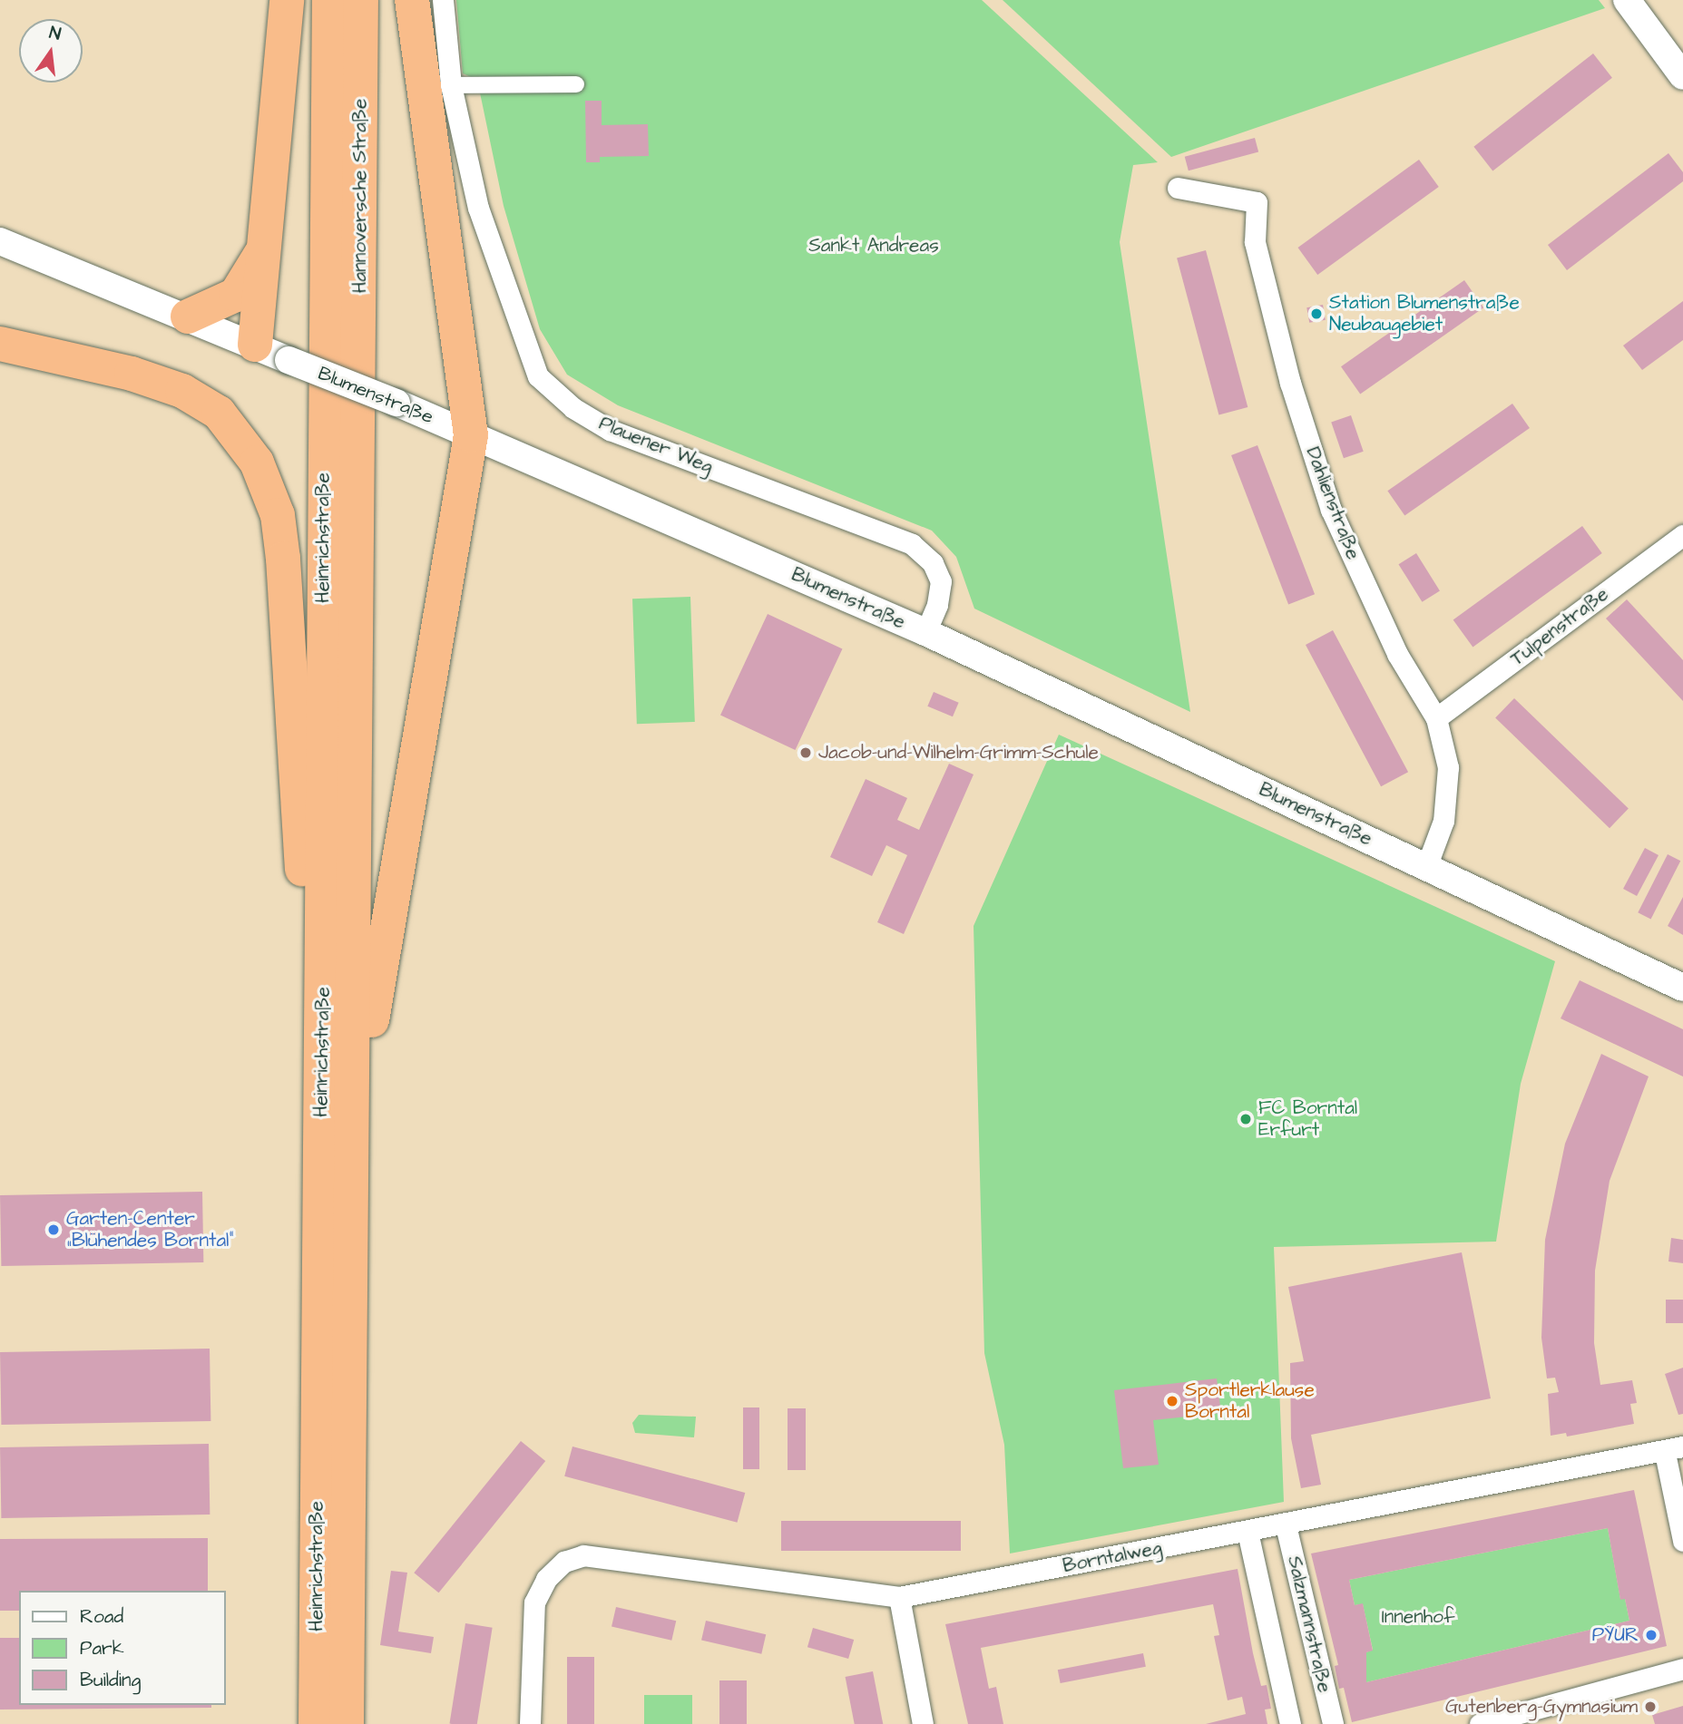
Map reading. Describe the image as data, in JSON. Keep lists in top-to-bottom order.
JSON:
{
  "streets": {
    "highway": ["Hannoversche Straße", "Heinrichstraße"],
    "street": [
      "Blumenstraße",
      "Plauener Weg",
      "Dahlienstraße",
      "Tulpenstraße",
      "Borntalweg",
      "Salzmannstraße"
    ]
  },
  "crossings": [
    ["Hannoversche Straße", "Heinrichstraße"],
    ["Blumenstraße", "Plauener Weg"],
    ["Blumenstraße", "Dahlienstraße"],
    ["Dahlienstraße", "Tulpenstraße"],
    ["Borntalweg", "Salzmannstraße"]
  ],
  "parks": ["Sankt Andreas", "Innenhof"],
  "places": [
    "Station Blumenstraße Neubaugebiet",
    "Jacob-und-Wilhelm-Grimm-Schule",
    "FC Borntal Erfurt",
    "Garten-Center „Blühendes Borntal“",
    "Sportlerklause Borntal",
    "PŸUR",
    "Gutenberg-Gymnasium"
  ],
  "legend": ["Road", "Park", "Building"],
  "north": "top"
}
